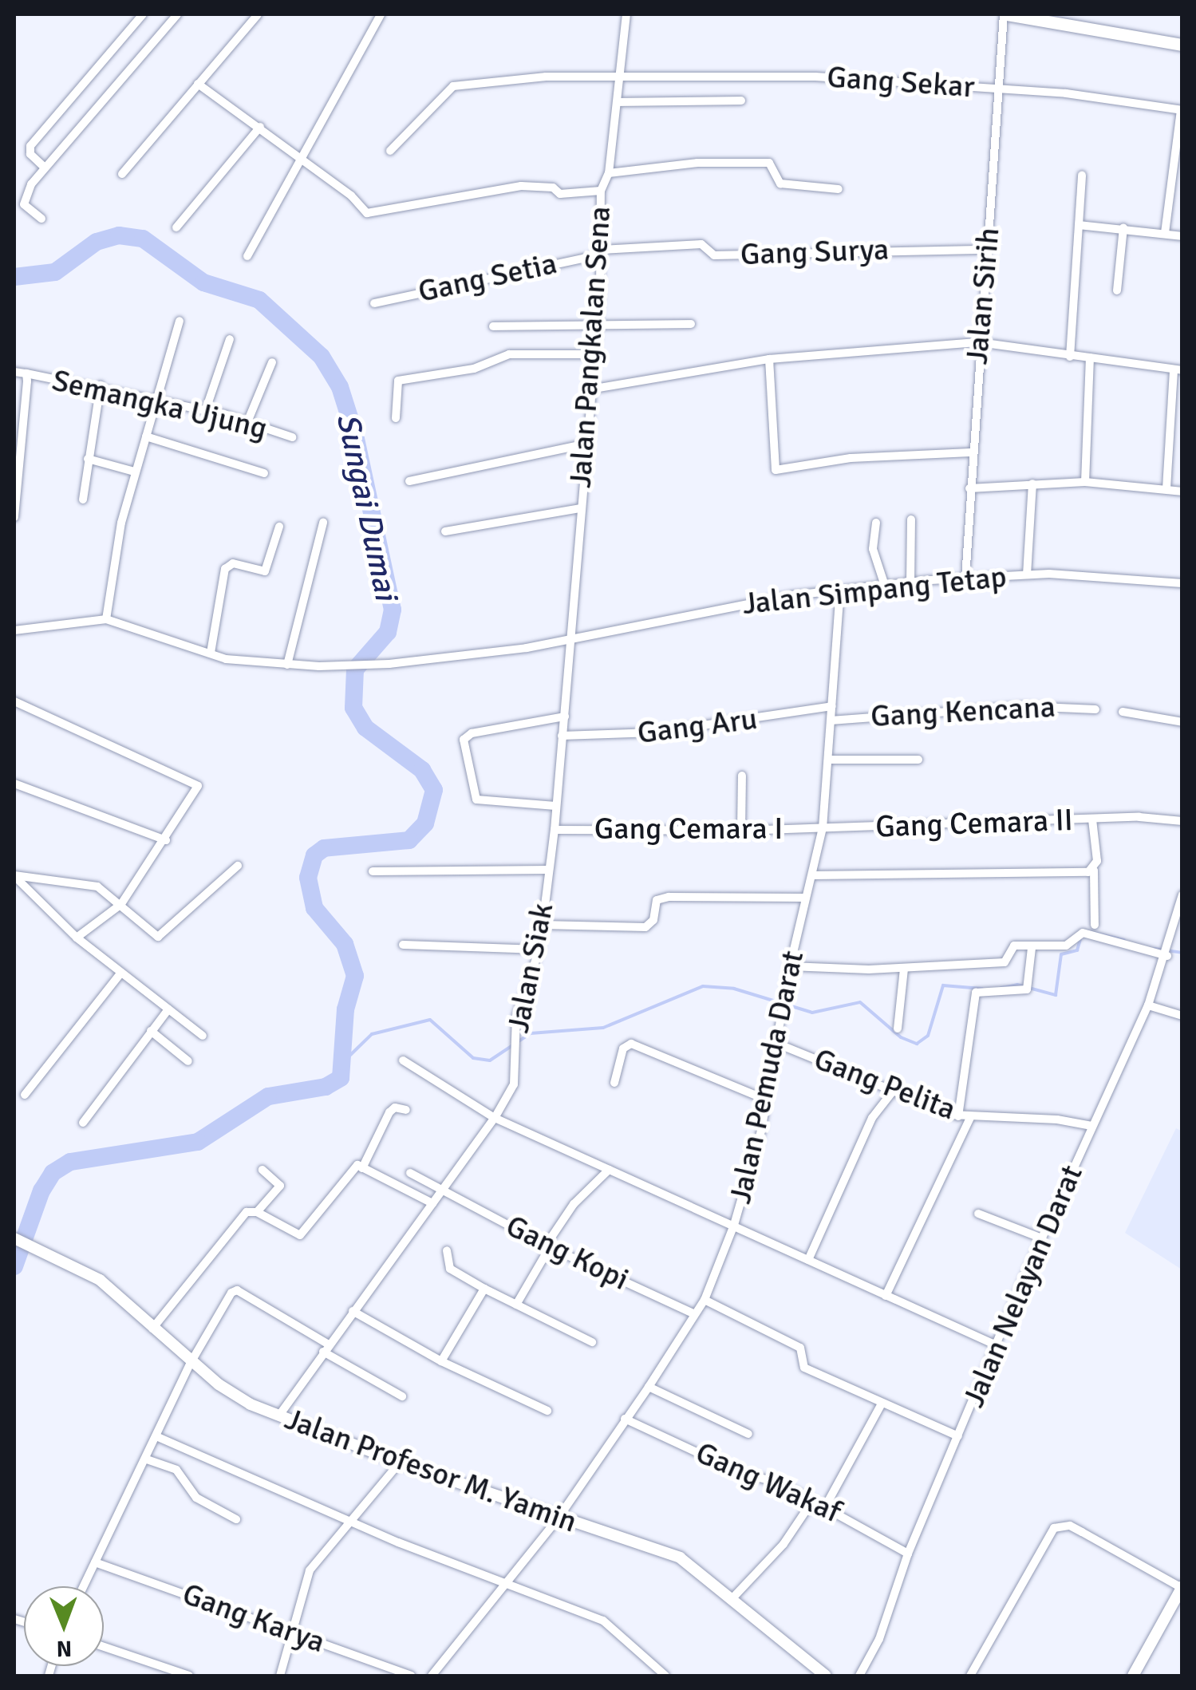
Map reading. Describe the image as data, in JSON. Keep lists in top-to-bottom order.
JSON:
{
  "streets": {
    "street": [
      "Gang Sekar",
      "Gang Surya",
      "Gang Setia",
      "Jalan Sirih",
      "Jalan Pangkalan Sena",
      "Semangka Ujung",
      "Jalan Simpang Tetap",
      "Gang Kencana",
      "Gang Aru",
      "Gang Cemara II",
      "Gang Cemara I",
      "Jalan Siak",
      "Jalan Pemuda Darat",
      "Gang Pelita",
      "Gang Kopi",
      "Jalan Nelayan Darat",
      "Jalan Profesor M. Yamin",
      "Gang Wakaf",
      "Gang Karya"
    ]
  },
  "crossings": [
    ["Gang Sekar", "Jalan Sirih"],
    ["Gang Sekar", "Jalan Pangkalan Sena"],
    ["Gang Surya", "Gang Setia"],
    ["Gang Surya", "Jalan Sirih"],
    ["Gang Surya", "Jalan Pangkalan Sena"],
    ["Gang Setia", "Jalan Pangkalan Sena"],
    ["Jalan Sirih", "Jalan Simpang Tetap"],
    ["Jalan Pangkalan Sena", "Jalan Simpang Tetap"],
    ["Jalan Pangkalan Sena", "Jalan Siak"],
    ["Jalan Simpang Tetap", "Jalan Siak"],
    ["Jalan Simpang Tetap", "Jalan Pemuda Darat"],
    ["Gang Kencana", "Jalan Pemuda Darat"],
    ["Gang Aru", "Jalan Siak"],
    ["Gang Aru", "Jalan Pemuda Darat"],
    ["Gang Cemara II", "Gang Cemara I"],
    ["Gang Cemara II", "Jalan Pemuda Darat"],
    ["Gang Cemara I", "Jalan Siak"],
    ["Gang Cemara I", "Jalan Pemuda Darat"],
    ["Jalan Siak", "Gang Kopi"],
    ["Jalan Siak", "Jalan Profesor M. Yamin"],
    ["Jalan Pemuda Darat", "Gang Pelita"],
    ["Jalan Pemuda Darat", "Gang Kopi"],
    ["Jalan Pemuda Darat", "Jalan Profesor M. Yamin"],
    ["Jalan Pemuda Darat", "Gang Wakaf"],
    ["Gang Pelita", "Jalan Nelayan Darat"],
    ["Jalan Nelayan Darat", "Gang Wakaf"]
  ],
  "water": ["Sungai Dumai"],
  "north": "bottom"
}
